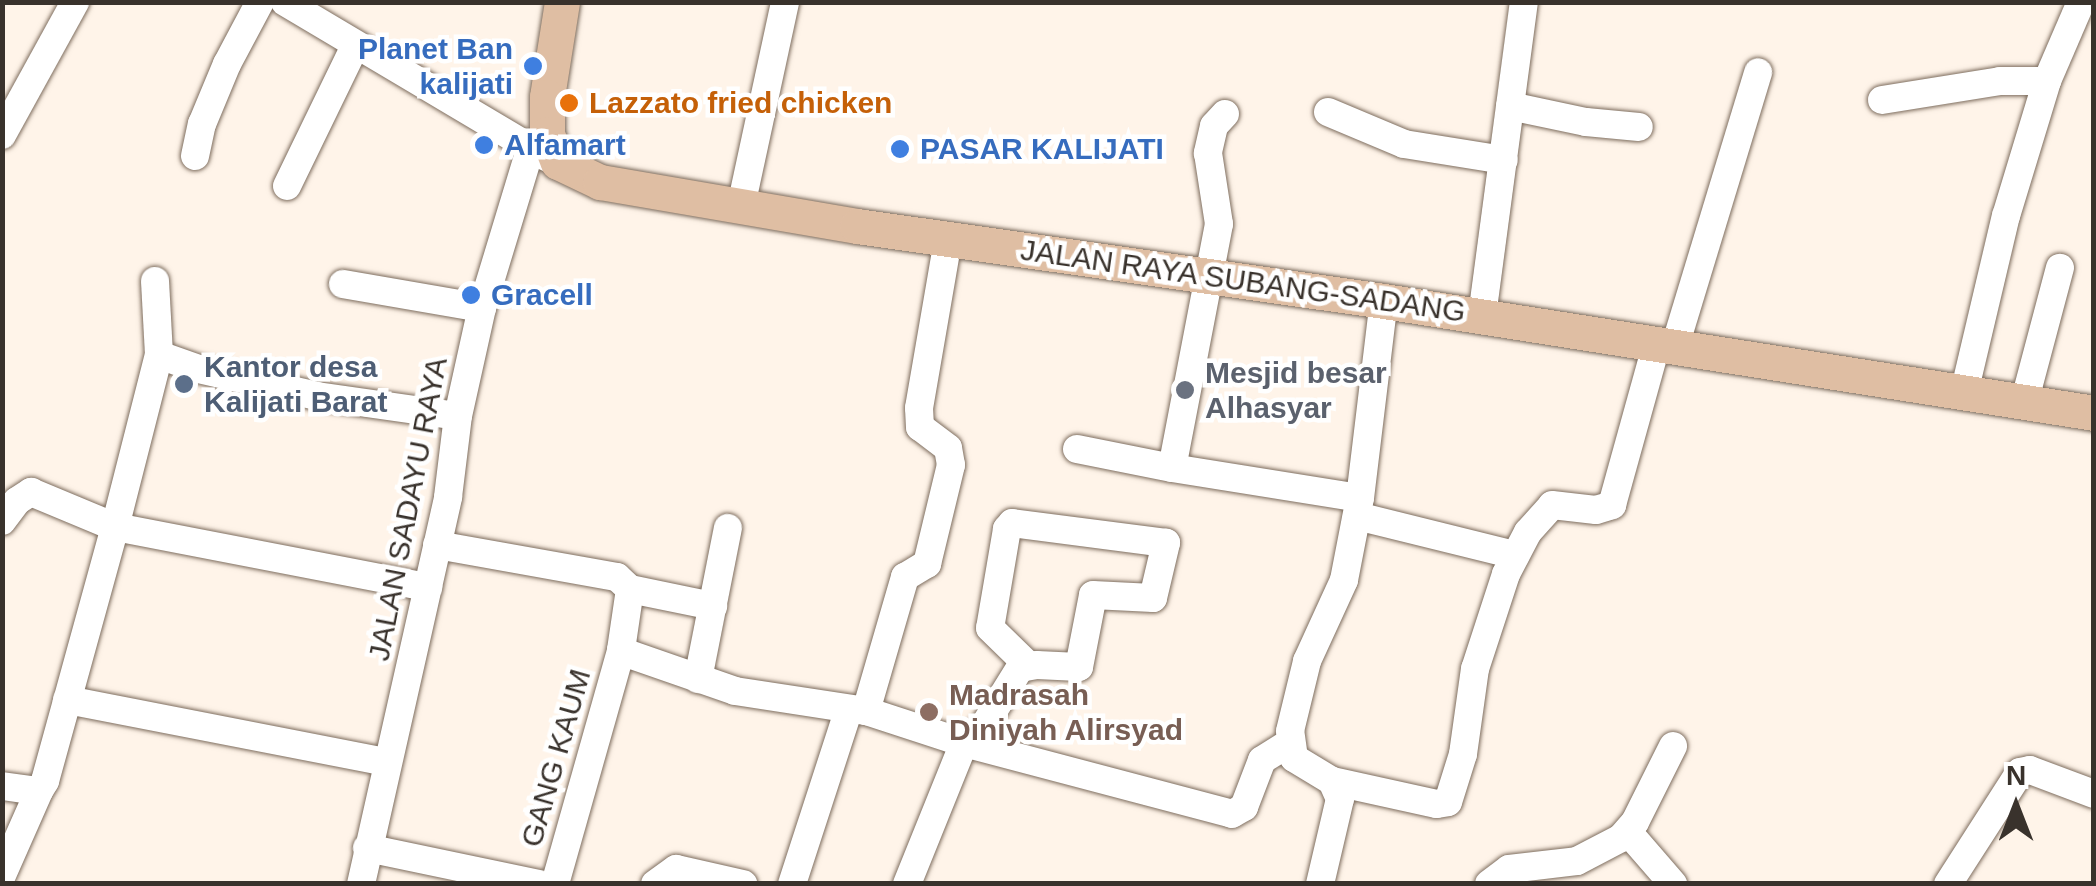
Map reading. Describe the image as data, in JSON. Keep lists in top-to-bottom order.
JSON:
{
  "streets": {
    "main road": ["JALAN RAYA SUBANG-SADANG"],
    "street": ["JALAN SADAYU RAYA", "GANG KAUM"]
  },
  "crossings": [
    ["JALAN RAYA SUBANG-SADANG", "JALAN SADAYU RAYA"]
  ],
  "places": [
    "Planet Ban kalijati",
    "Lazzato fried chicken",
    "Alfamart",
    "PASAR KALIJATI",
    "Gracell",
    "Kantor desa Kalijati Barat",
    "Mesjid besar Alhasyar",
    "Madrasah Diniyah Alirsyad"
  ],
  "north": "top"
}
